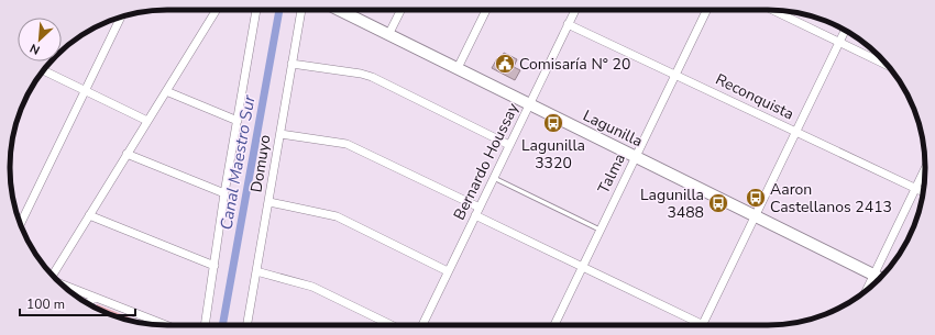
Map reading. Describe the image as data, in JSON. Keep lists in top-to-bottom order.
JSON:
{
  "streets": {
    "main road": ["Lagunilla"],
    "street": [
      "Reconquista",
      "Bernardo Houssay",
      "Domuyo",
      "Talma"
    ]
  },
  "crossings": [
    ["Reconquista", "Bernardo Houssay"],
    ["Reconquista", "Talma"],
    ["Lagunilla", "Bernardo Houssay"],
    ["Lagunilla", "Talma"]
  ],
  "water": ["Canal Maestro Sur"],
  "places": {
    "public building": ["Comisaría N° 20"],
    "bus stop": ["Lagunilla 3320", "Aaron Castellanos 2413", "Lagunilla 3488"]
  },
  "scale_bar": "100 m",
  "north": "bottom left"
}
